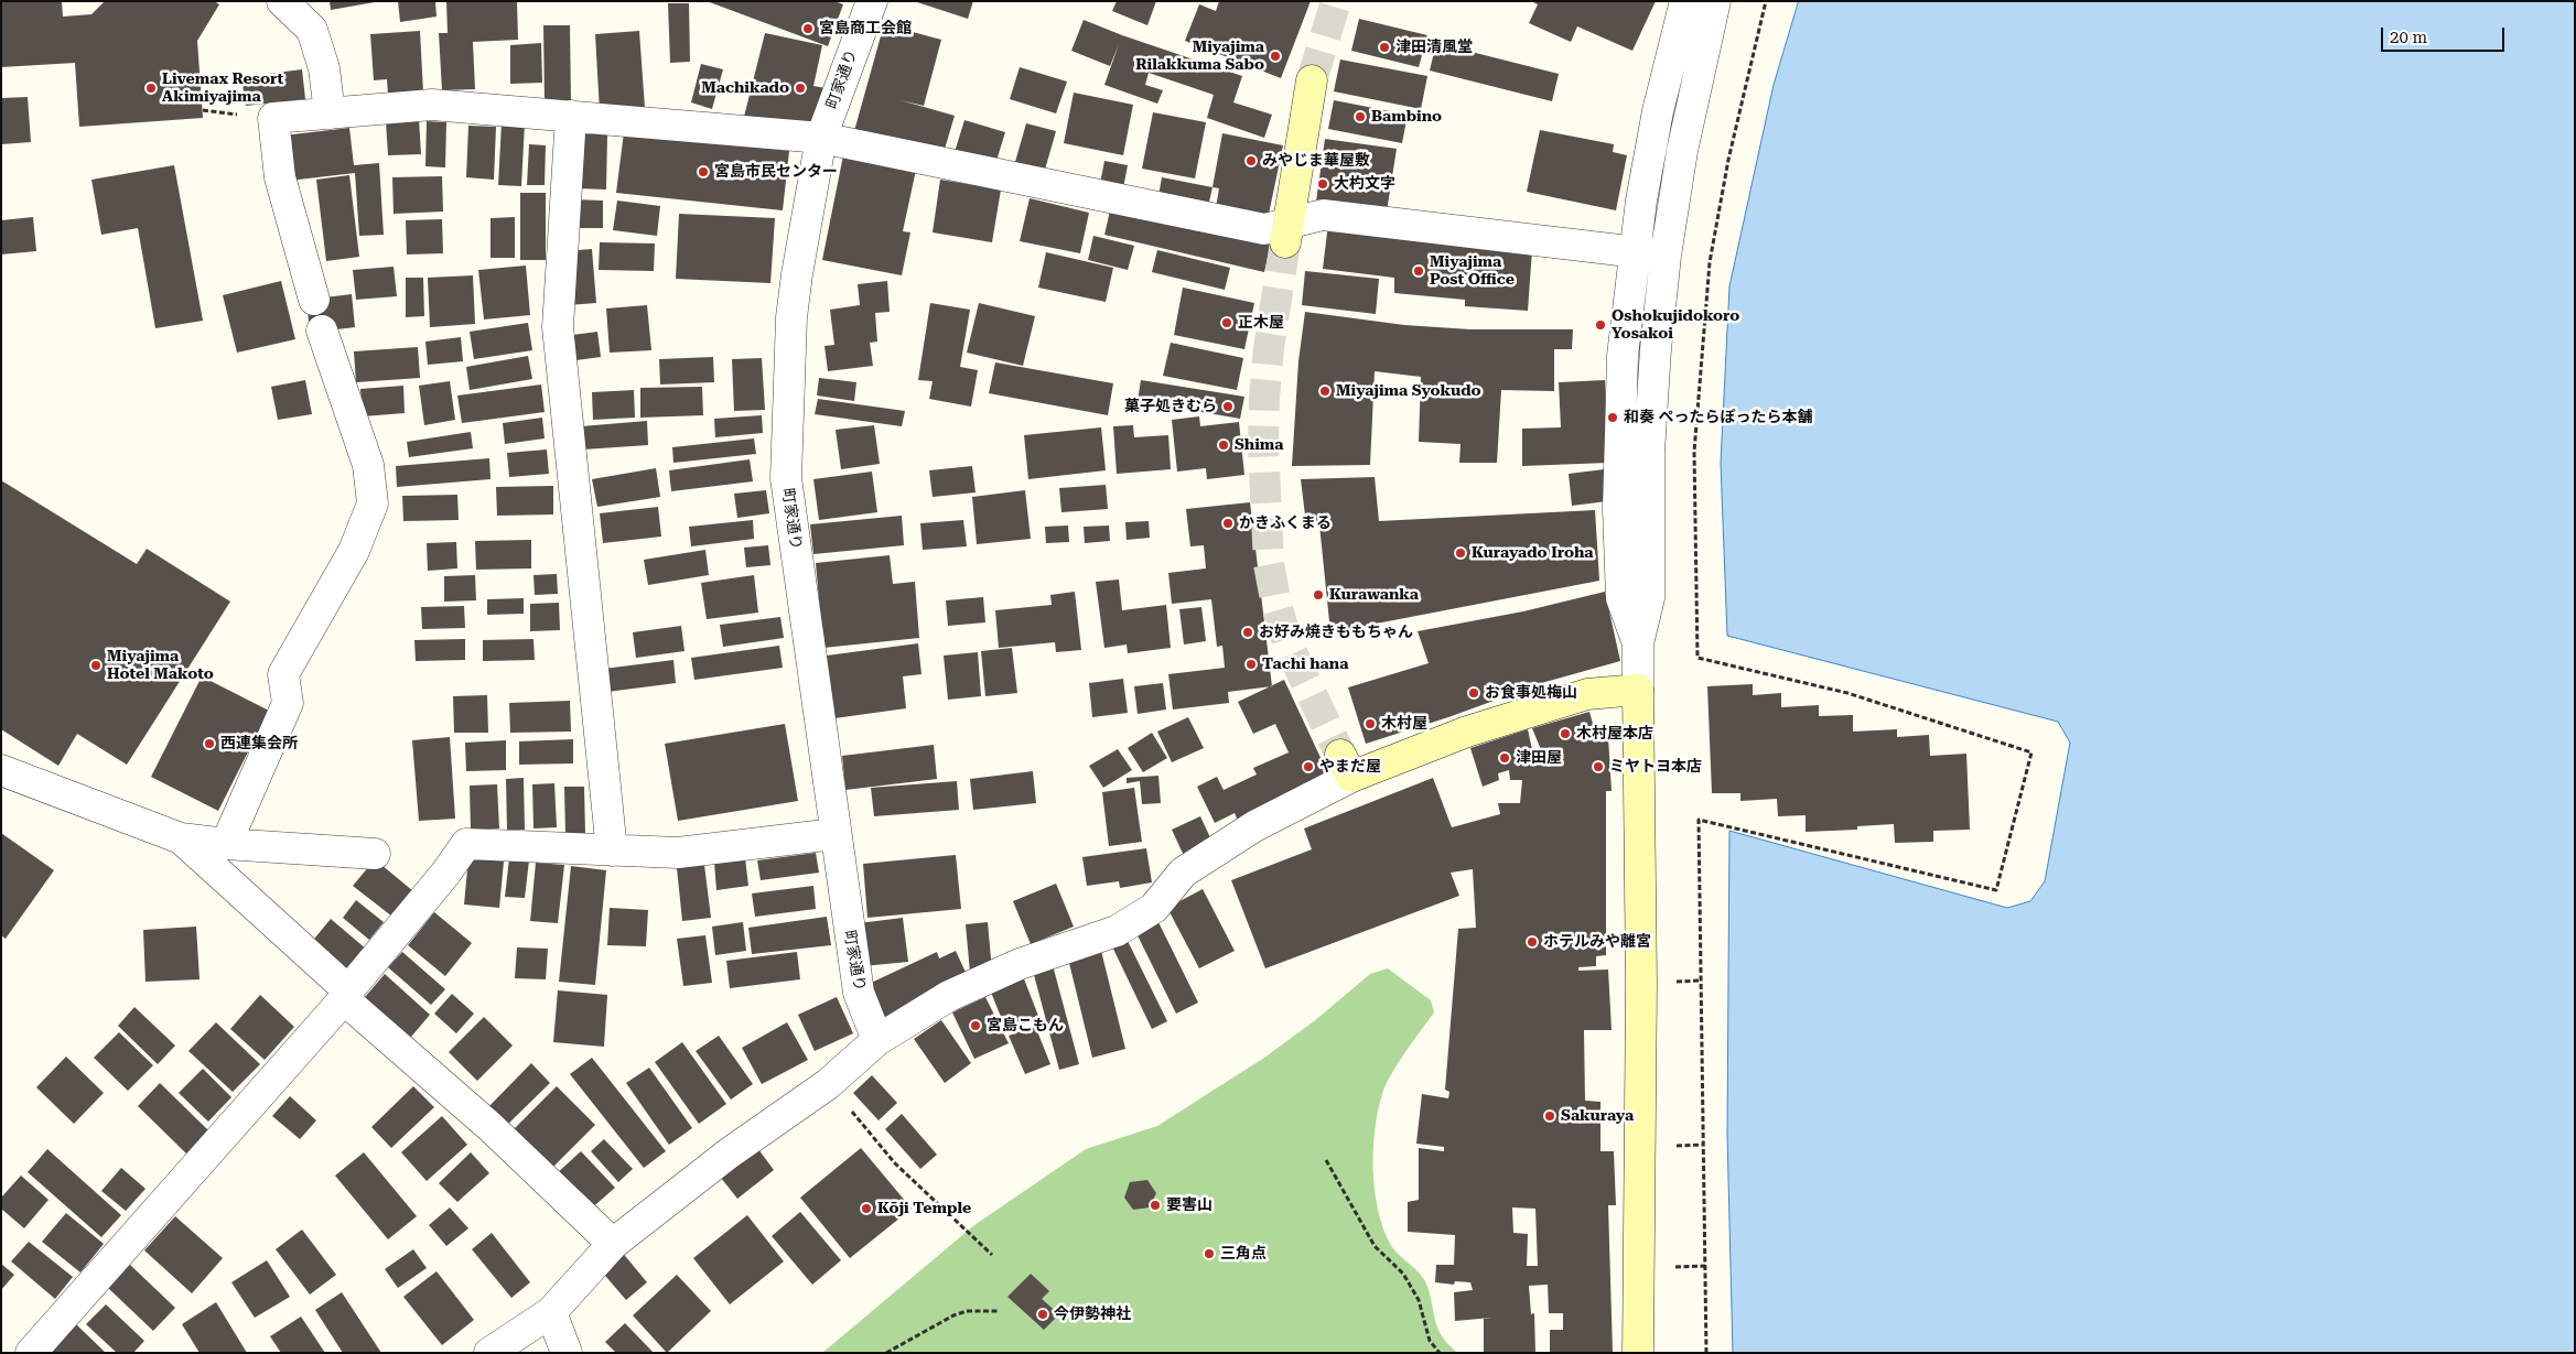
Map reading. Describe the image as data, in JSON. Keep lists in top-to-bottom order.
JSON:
{
  "streets": {
    "street": ["町家通り"]
  },
  "places": [
    "宮島商工会館",
    "津田清風堂",
    "Miyajima Rilakkuma Sabo",
    "Livemax Resort Akimiyajima",
    "Machikado",
    "Bambino",
    "みやじま華屋敷",
    "宮島市民センター",
    "大杓文字",
    "Miyajima Post Office",
    "正木屋",
    "Oshokujidokoro Yosakoi",
    "Miyajima Syokudo",
    "菓子処きむら",
    "和奏 ぺったらぽったら本舗",
    "Shima",
    "かきふくまる",
    "Kurayado Iroha",
    "Kurawanka",
    "お好み焼きももちゃん",
    "Tachi hana",
    "Miyajima Hotel Makoto",
    "お食事処梅山",
    "木村屋",
    "木村屋本店",
    "西連集会所",
    "津田屋",
    "やまだ屋",
    "ミヤトヨ本店",
    "ホテルみや離宮",
    "宮島こもん",
    "Sakuraya",
    "要害山",
    "Kōji Temple",
    "三角点",
    "今伊勢神社"
  ],
  "scale_bar": "20 m"
}
